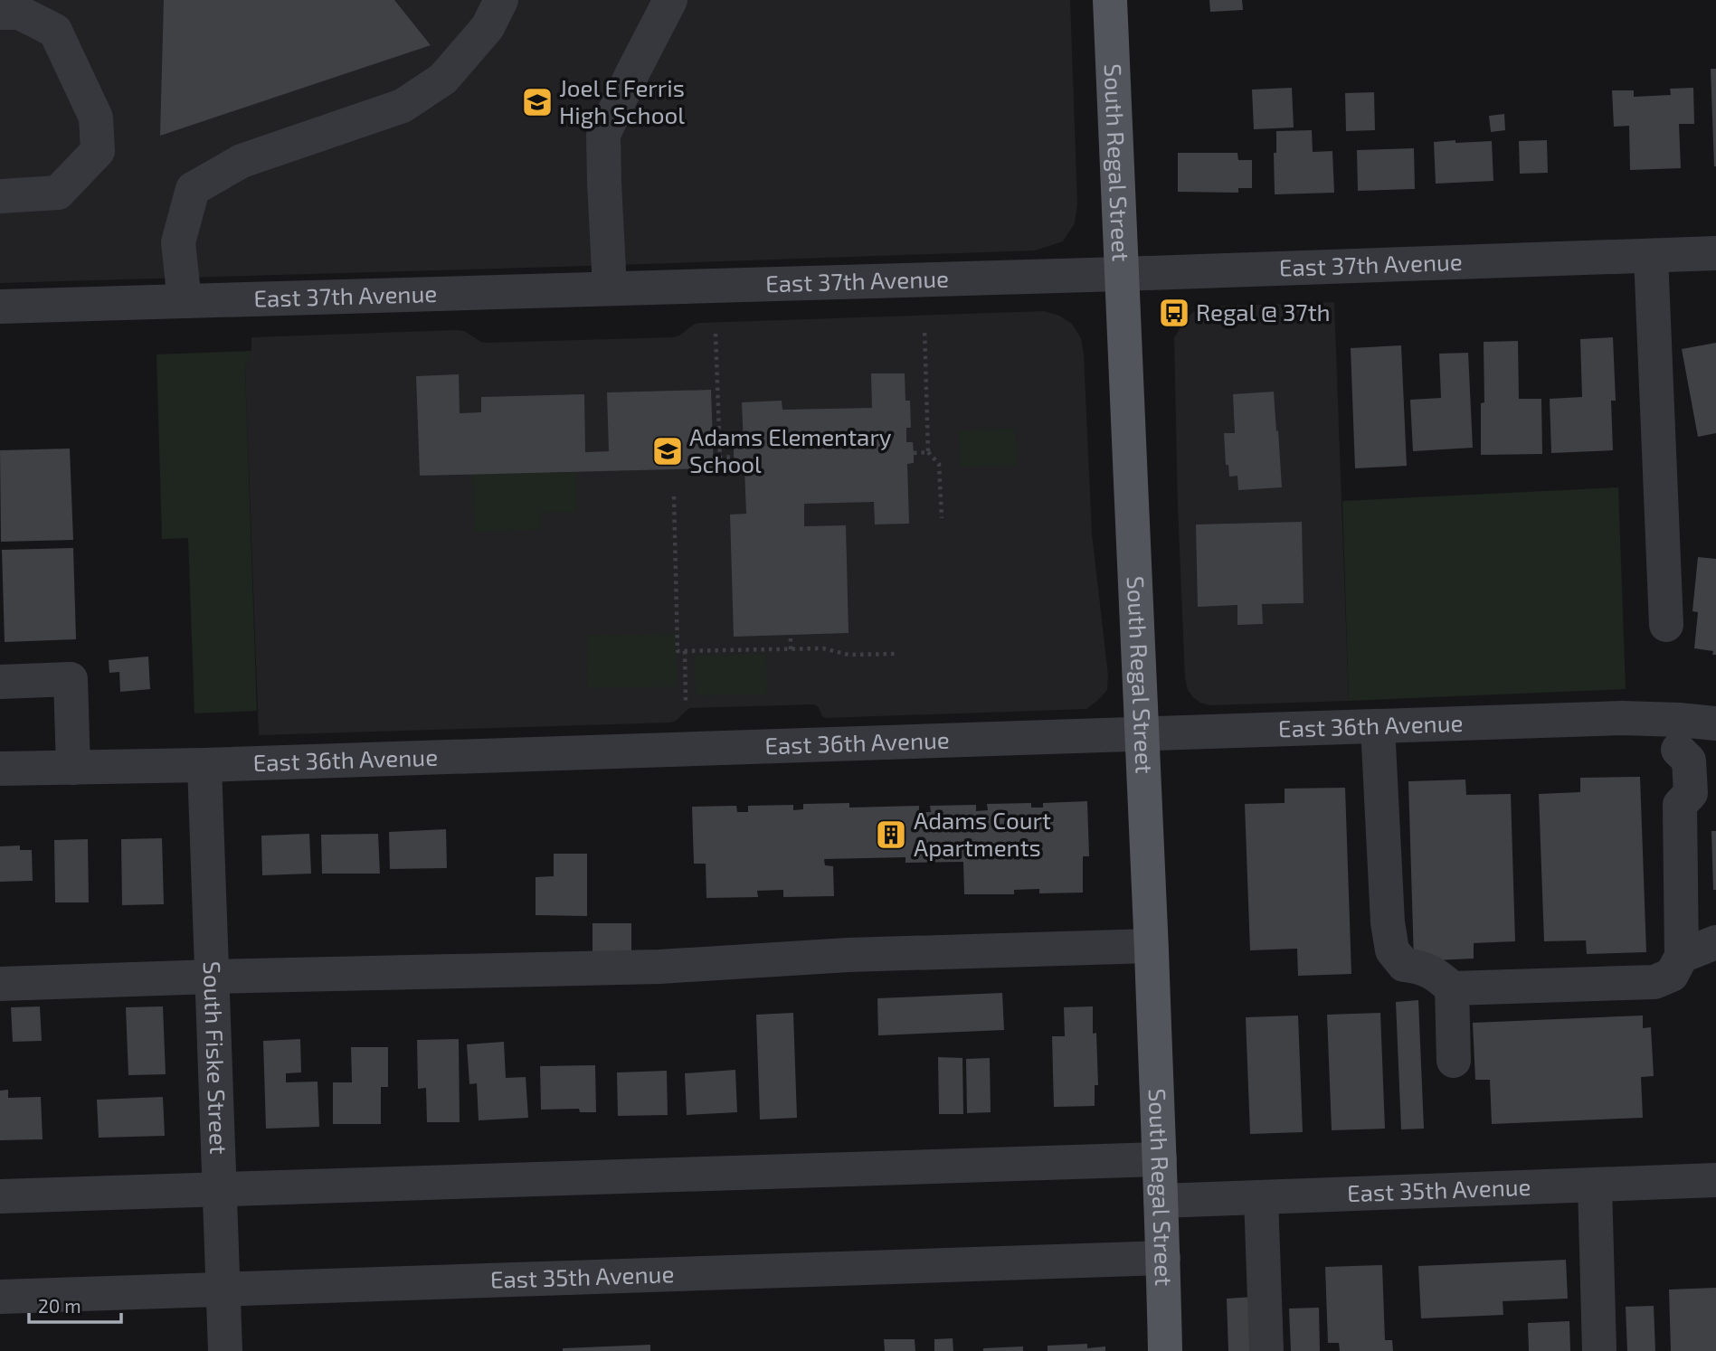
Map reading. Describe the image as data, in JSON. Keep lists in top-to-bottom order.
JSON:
{
  "streets": {
    "main road": ["South Regal Street"],
    "street": [
      "East 37th Avenue",
      "East 36th Avenue",
      "South Fiske Street",
      "East 35th Avenue"
    ]
  },
  "crossings": [
    ["South Regal Street", "East 37th Avenue"],
    ["South Regal Street", "East 36th Avenue"],
    ["South Regal Street", "East 35th Avenue"],
    ["East 36th Avenue", "South Fiske Street"],
    ["South Fiske Street", "East 35th Avenue"]
  ],
  "places": {
    "school or university": ["Joel E Ferris High School", "Adams Elementary School"],
    "bus stop": ["Regal @ 37th"],
    "building": ["Adams Court Apartments"]
  },
  "scale_bar": "20 m"
}
